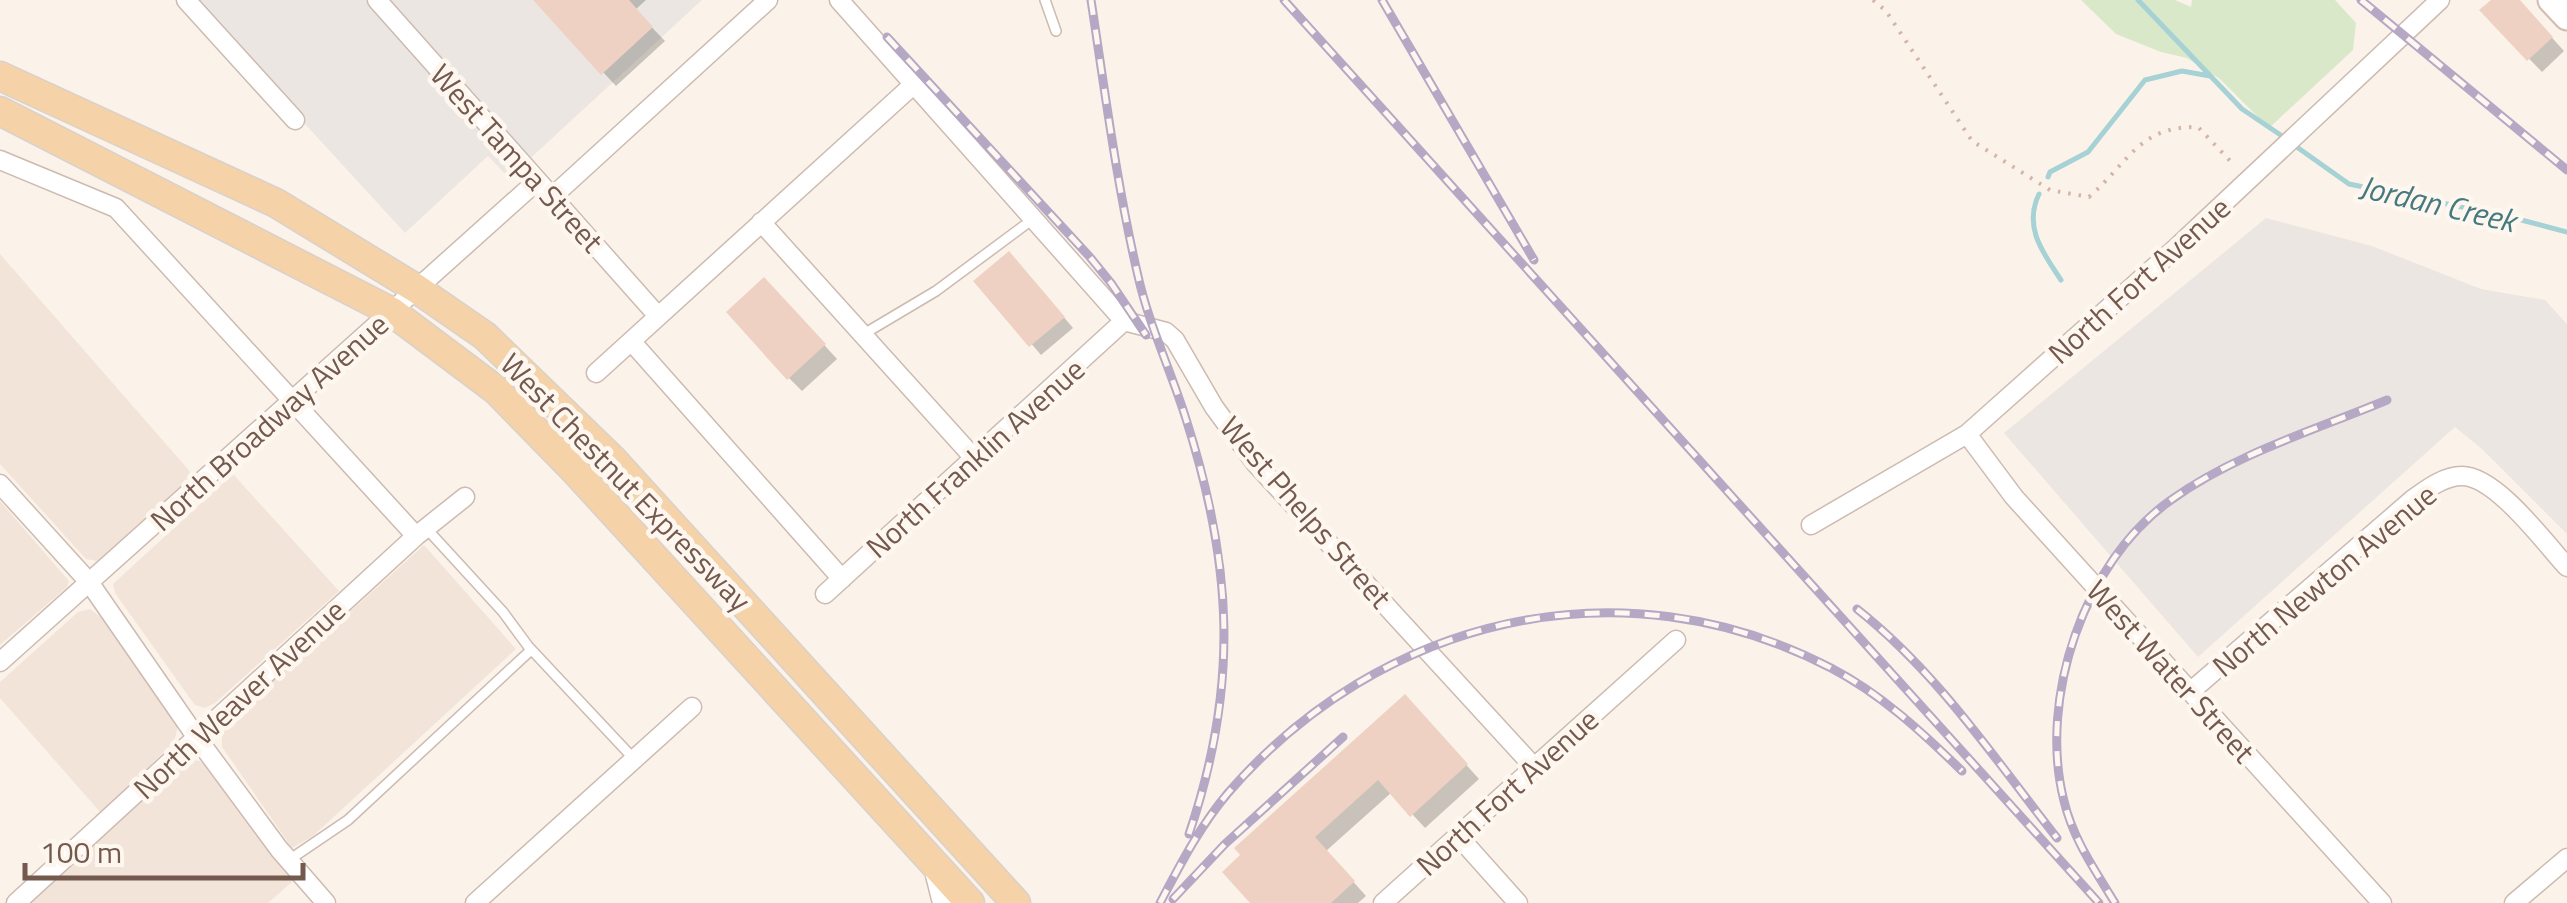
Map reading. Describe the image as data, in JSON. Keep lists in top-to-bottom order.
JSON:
{
  "streets": {
    "main road": ["West Chestnut Expressway"],
    "street": [
      "West Tampa Street",
      "North Fort Avenue",
      "North Broadway Avenue",
      "North Franklin Avenue",
      "West Phelps Street",
      "North Newton Avenue",
      "West Water Street",
      "North Weaver Avenue"
    ]
  },
  "crossings": [
    ["West Tampa Street", "North Broadway Avenue"],
    ["North Fort Avenue", "West Phelps Street"],
    ["North Fort Avenue", "West Water Street"],
    ["North Broadway Avenue", "West Chestnut Expressway"],
    ["North Franklin Avenue", "West Phelps Street"],
    ["North Newton Avenue", "West Water Street"]
  ],
  "water": ["Jordan Creek"],
  "scale_bar": "100 m"
}
